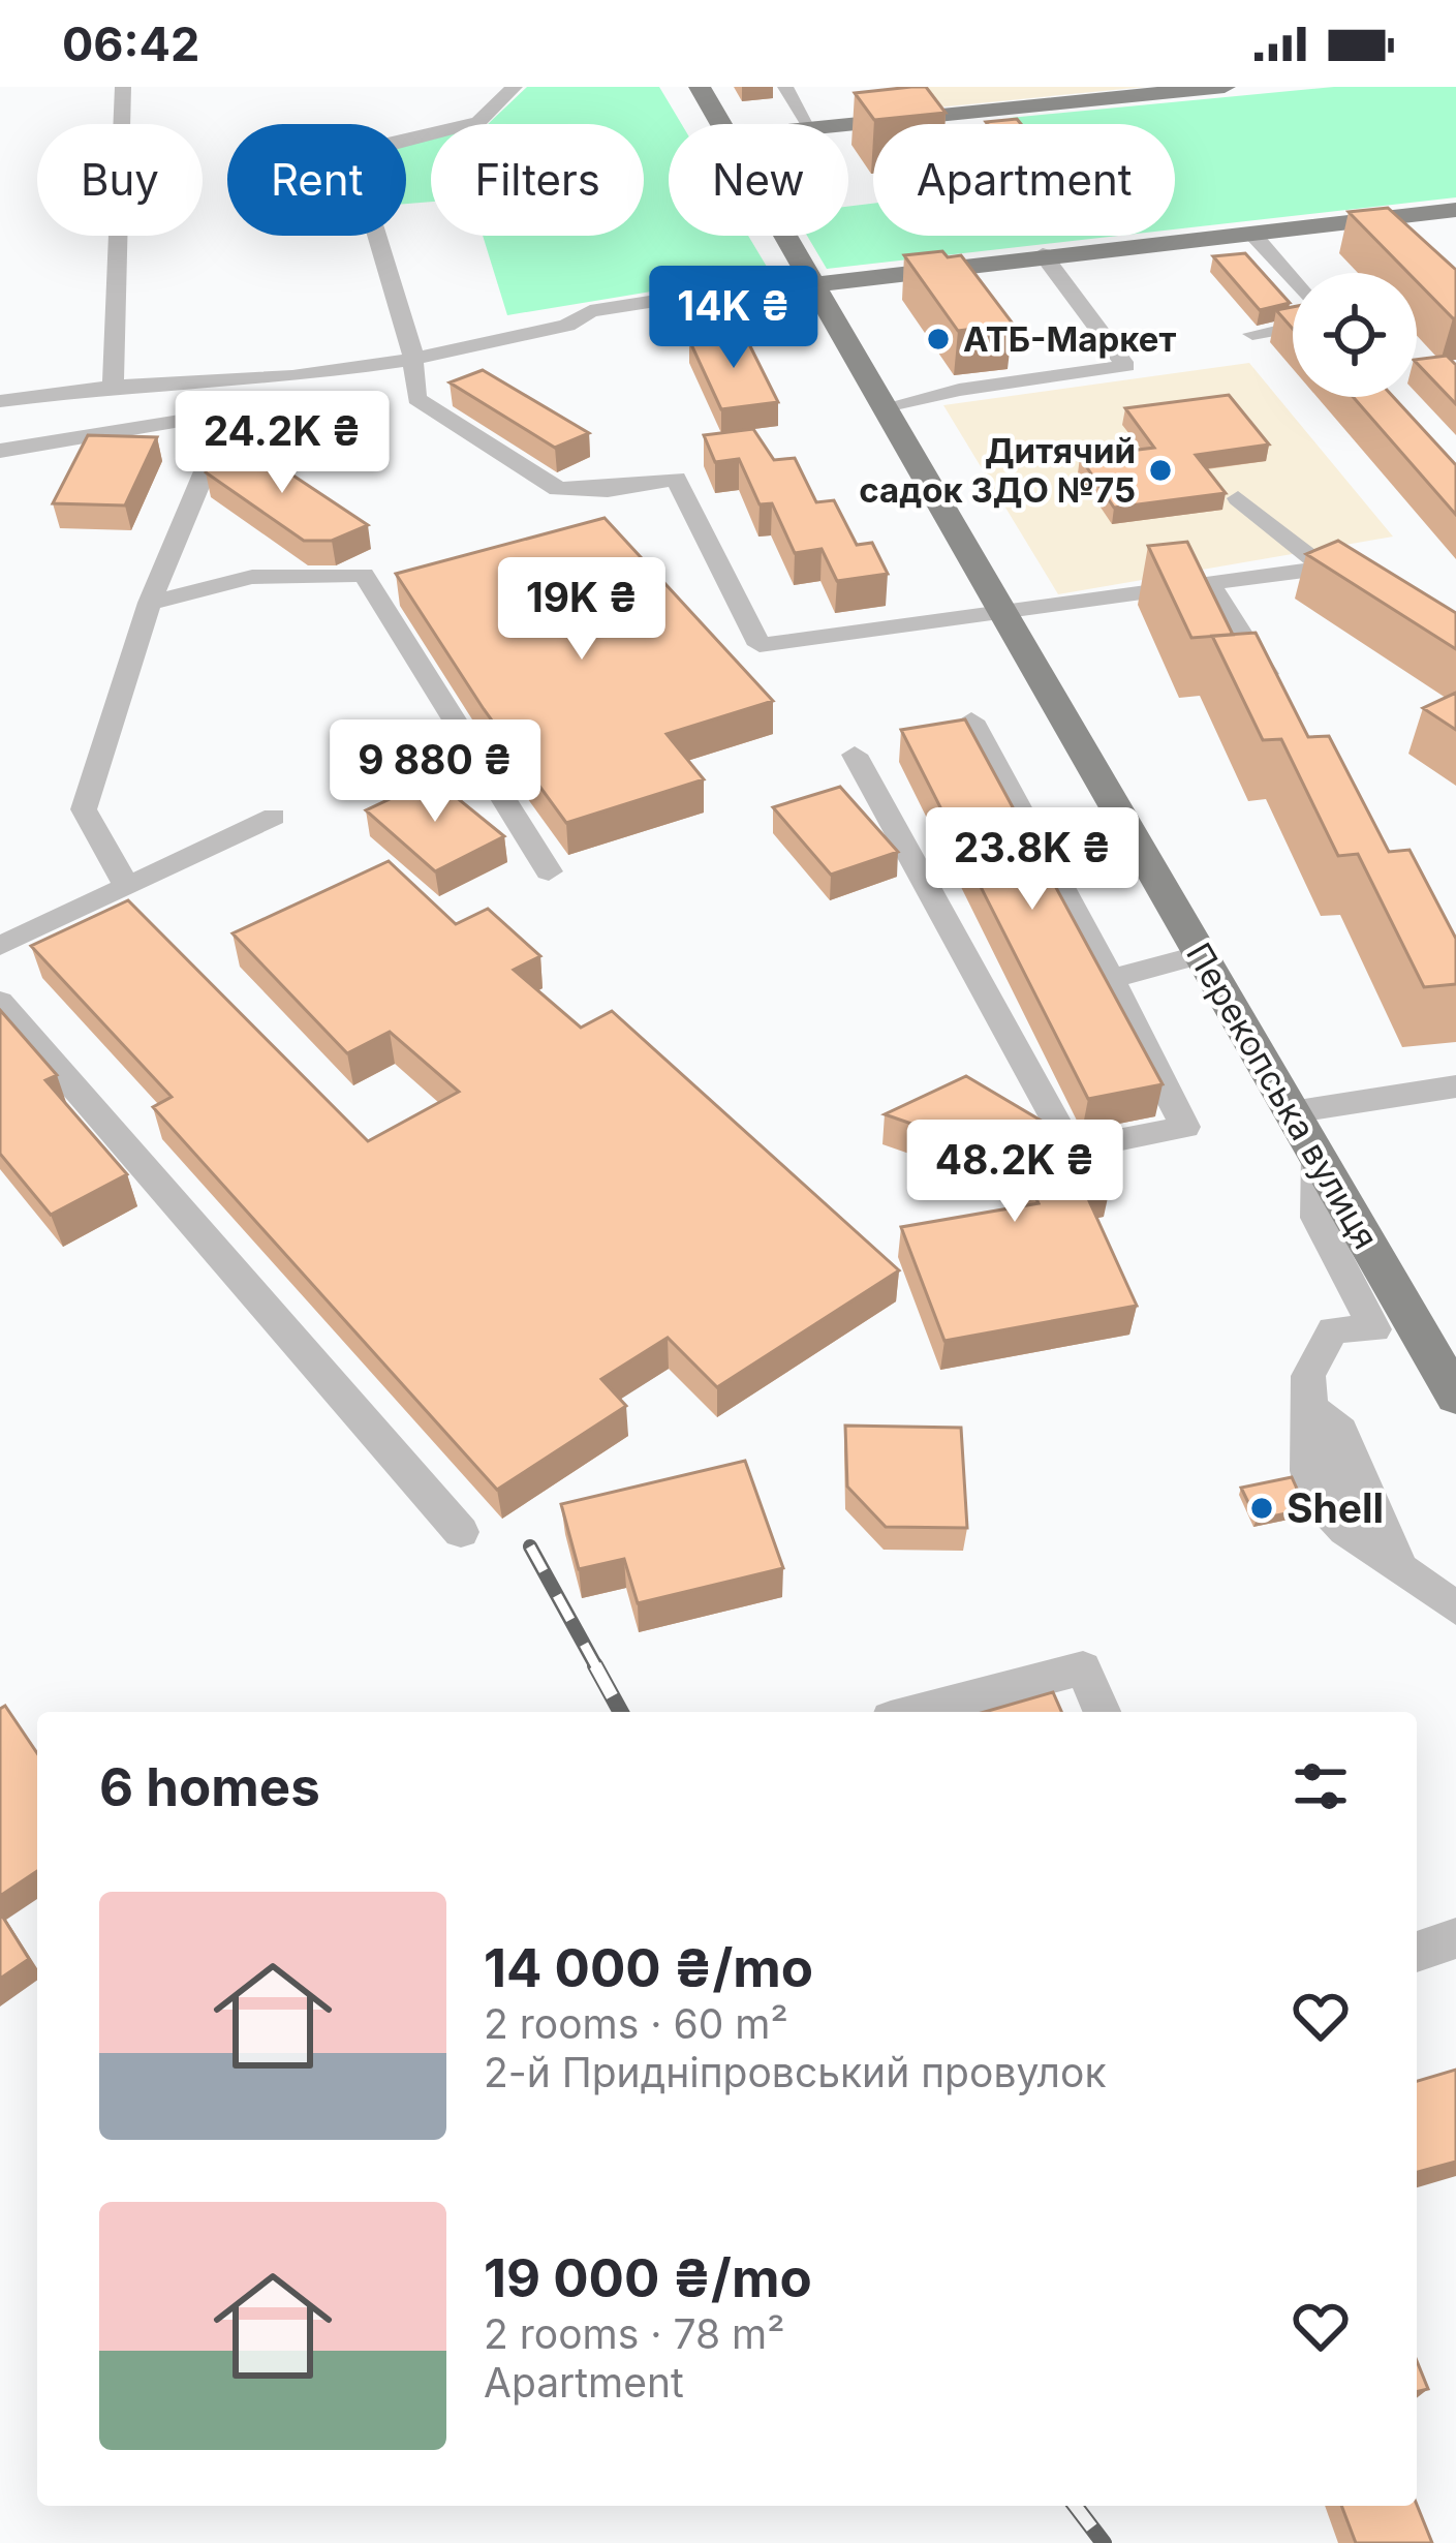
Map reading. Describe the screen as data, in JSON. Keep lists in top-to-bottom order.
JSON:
{
  "streets": {
    "main road": ["Перекопська вулиця"]
  },
  "places": ["АТБ-Маркет", "Дитячий садок ЗДО №75", "Shell"],
  "page": {
    "status": "06:42",
    "chip": [
      "Buy",
      "Rent",
      "Filters",
      "New",
      "Apartment"
    ],
    "price": [
      "14K ₴",
      "24.2K ₴",
      "19K ₴",
      "9 880 ₴",
      "23.8K ₴",
      "48.2K ₴"
    ],
    "heading": "6 homes",
    "list": [
      {
        "name": "14 000 ₴/mo",
        "note": "2 rooms · 60 m² · 2-й Придніпровський провулок"
      },
      {
        "name": "19 000 ₴/mo",
        "note": "2 rooms · 78 m² · Apartment"
      }
    ]
  }
}
